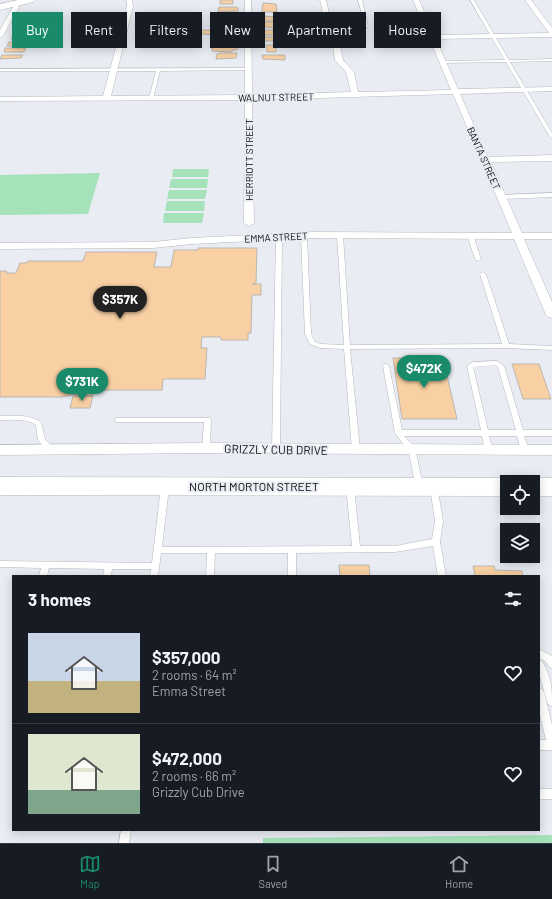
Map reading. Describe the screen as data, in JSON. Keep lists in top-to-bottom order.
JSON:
{
  "streets": {
    "main road": ["NORTH MORTON STREET"],
    "street": [
      "WALNUT STREET",
      "BANTA STREET",
      "HERRIOTT STREET",
      "EMMA STREET",
      "GRIZZLY CUB DRIVE"
    ]
  },
  "crossings": [
    ["WALNUT STREET", "BANTA STREET"],
    ["WALNUT STREET", "HERRIOTT STREET"],
    ["BANTA STREET", "EMMA STREET"]
  ],
  "page": {
    "chip": [
      "Buy",
      "Rent",
      "Filters",
      "New",
      "Apartment",
      "House"
    ],
    "price": ["$357K", "$472K", "$731K"],
    "heading": "3 homes",
    "list": [
      {
        "name": "$357,000",
        "note": "2 rooms · 64 m² · Emma Street"
      },
      {
        "name": "$472,000",
        "note": "2 rooms · 66 m² · Grizzly Cub Drive"
      }
    ],
    "tabs": ["Map", "Saved", "Home"]
  }
}
